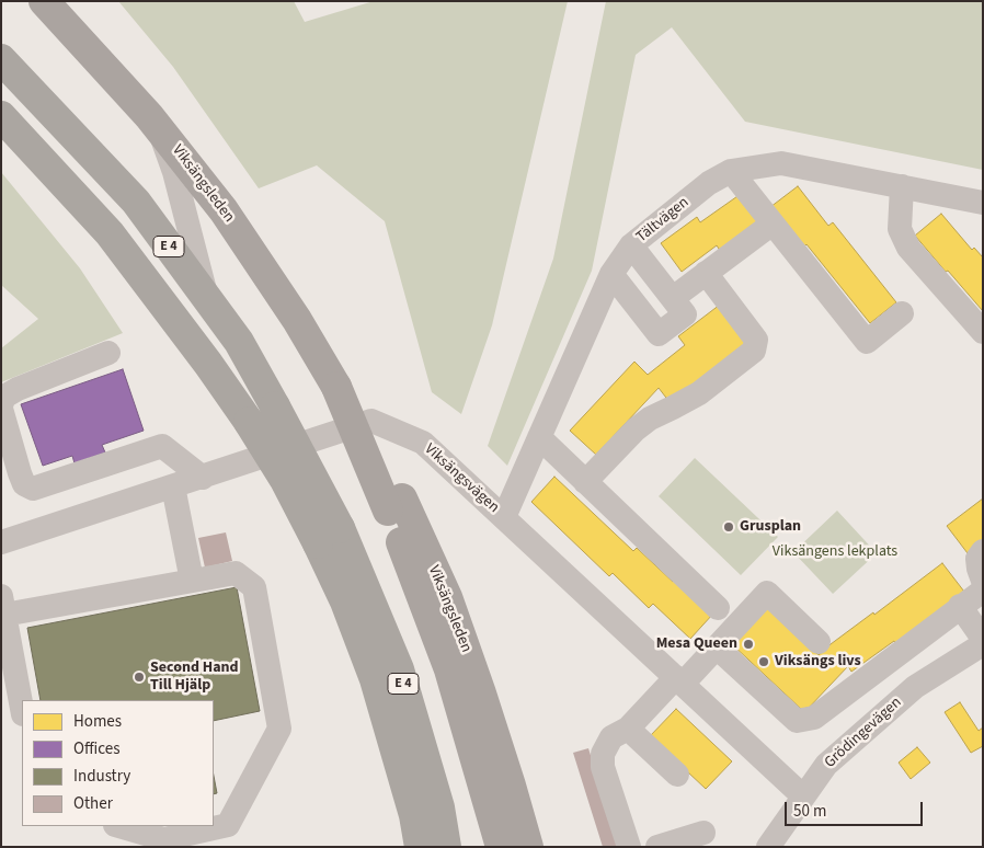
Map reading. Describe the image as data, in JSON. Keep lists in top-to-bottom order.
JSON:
{
  "streets": {
    "highway": ["E 4"],
    "main road": ["Viksängsleden"],
    "street": ["Tältvägen", "Viksängsvägen", "Grödingevägen"]
  },
  "crossings": [
    ["Tältvägen", "Viksängsvägen"],
    ["Viksängsvägen", "Grödingevägen"]
  ],
  "parks": ["Viksängens lekplats"],
  "places": [
    "Grusplan",
    "Mesa Queen",
    "Viksängs livs",
    "Second Hand Till Hjälp"
  ],
  "legend": [
    "Homes",
    "Offices",
    "Industry",
    "Other"
  ],
  "scale_bar": "50 m"
}
